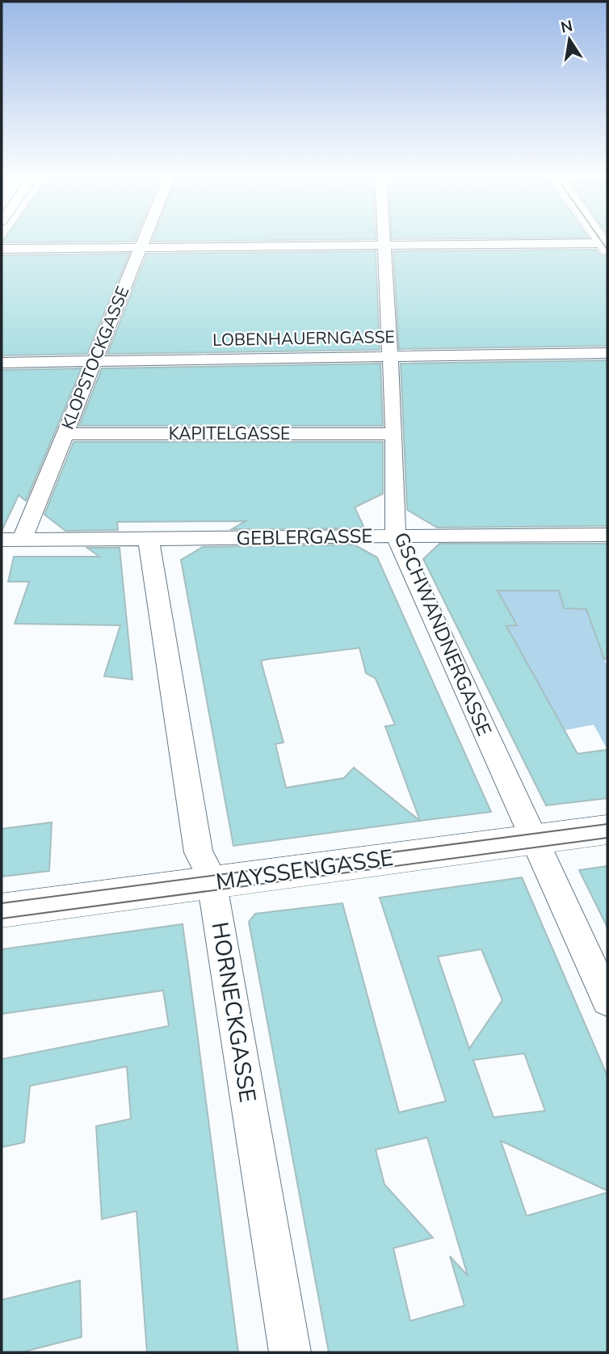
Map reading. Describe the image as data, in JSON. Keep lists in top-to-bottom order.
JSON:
{
  "streets": {
    "street": [
      "LOBENHAUERNGASSE",
      "KLOPSTOCKGASSE",
      "KAPITELGASSE",
      "GEBLERGASSE",
      "GSCHWANDNERGASSE",
      "MAYSSENGASSE",
      "HORNECKGASSE"
    ]
  },
  "crossings": [
    ["LOBENHAUERNGASSE", "KLOPSTOCKGASSE"],
    ["LOBENHAUERNGASSE", "GSCHWANDNERGASSE"],
    ["KLOPSTOCKGASSE", "KAPITELGASSE"],
    ["KLOPSTOCKGASSE", "GEBLERGASSE"],
    ["KAPITELGASSE", "GSCHWANDNERGASSE"],
    ["GEBLERGASSE", "GSCHWANDNERGASSE"],
    ["GEBLERGASSE", "HORNECKGASSE"],
    ["GSCHWANDNERGASSE", "MAYSSENGASSE"],
    ["MAYSSENGASSE", "HORNECKGASSE"]
  ],
  "north": "top"
}
